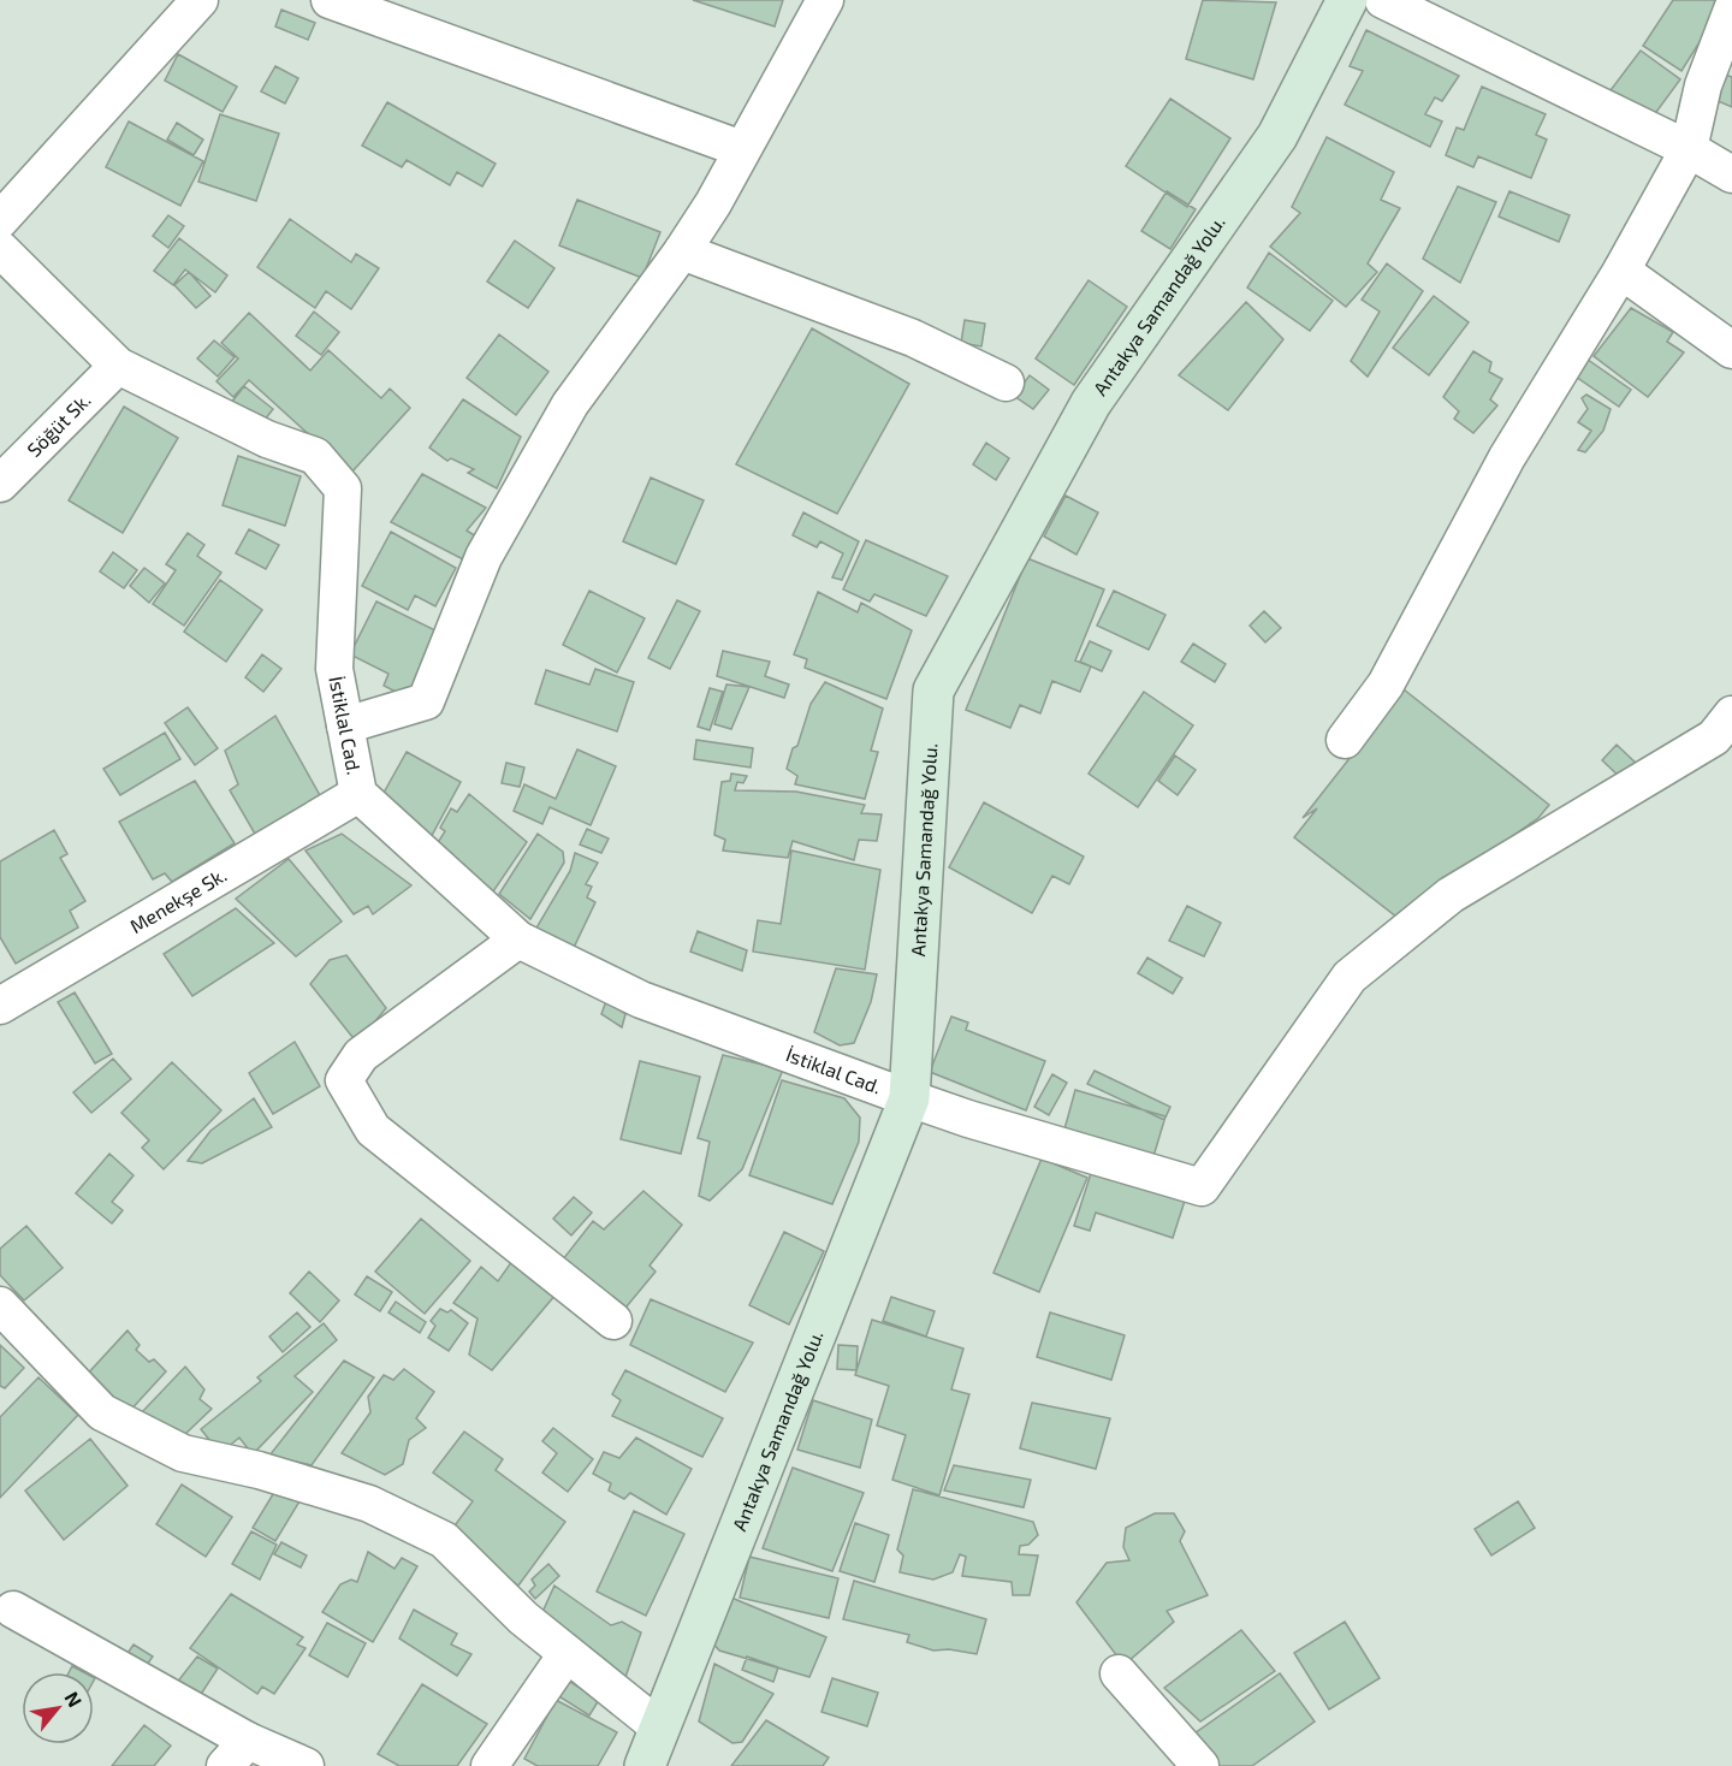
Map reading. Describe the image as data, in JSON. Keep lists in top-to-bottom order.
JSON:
{
  "streets": {
    "street": [
      "Antakya Samandağ Yolu.",
      "Söğüt Sk.",
      "İstiklal Cad.",
      "Menekşe Sk."
    ]
  },
  "crossings": [
    ["Antakya Samandağ Yolu.", "İstiklal Cad."],
    ["Söğüt Sk.", "İstiklal Cad."],
    ["İstiklal Cad.", "Menekşe Sk."]
  ],
  "north": "top right"
}
